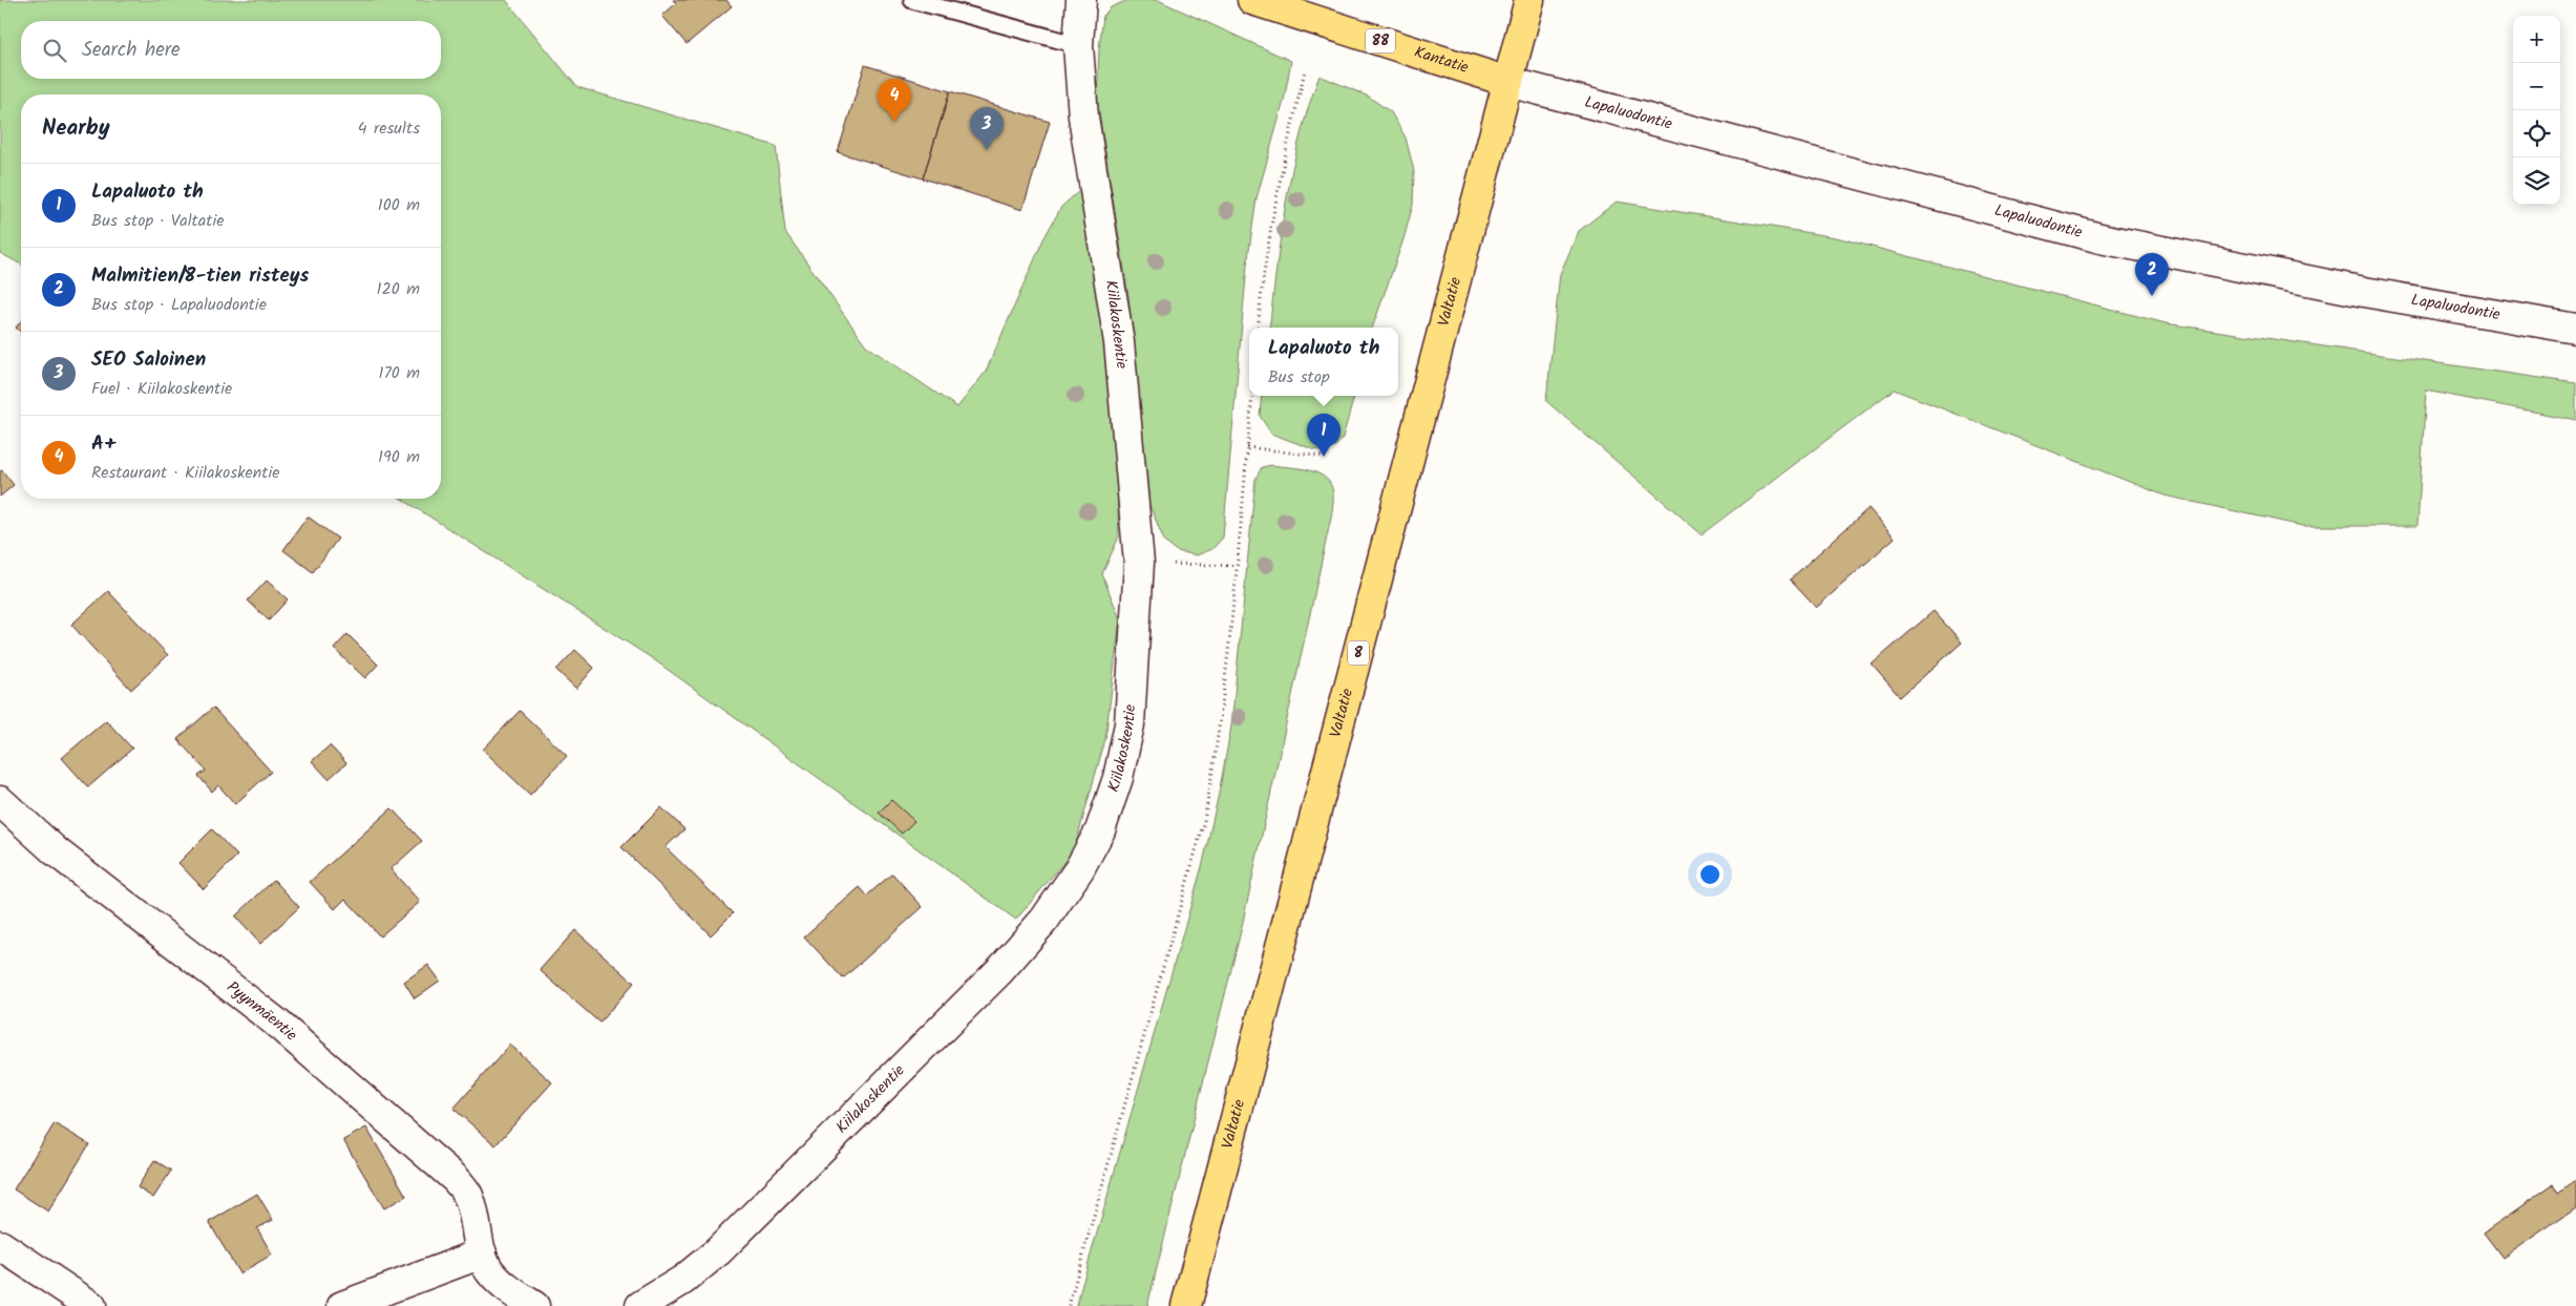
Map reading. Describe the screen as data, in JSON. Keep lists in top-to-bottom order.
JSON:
{
  "streets": {
    "main road": [
      "88",
      "Kantatie",
      "Valtatie",
      "8"
    ],
    "street": ["Lapaluodontie", "Kiilakoskentie", "Pyynmäentie"]
  },
  "crossings": [
    ["Kantatie", "Lapaluodontie"],
    ["Kantatie", "Valtatie"],
    ["Lapaluodontie", "Valtatie"]
  ],
  "page": {
    "map_buttons": ["+", "−"],
    "search": "Search here",
    "pins": [
      "4",
      "3",
      "2",
      "1"
    ],
    "heading": ["Nearby", "4 results"],
    "list": [
      {
        "mark": "1",
        "name": "Lapaluoto th",
        "note": "Bus stop · Valtatie",
        "value": "100 m"
      },
      {
        "mark": "2",
        "name": "Malmitien/8-tien risteys",
        "note": "Bus stop · Lapaluodontie",
        "value": "120 m"
      },
      {
        "mark": "3",
        "name": "SEO Saloinen",
        "note": "Fuel · Kiilakoskentie",
        "value": "170 m"
      },
      {
        "mark": "4",
        "name": "A+",
        "note": "Restaurant · Kiilakoskentie",
        "value": "190 m"
      }
    ],
    "popup": ["Lapaluoto th", "Bus stop"]
  }
}
